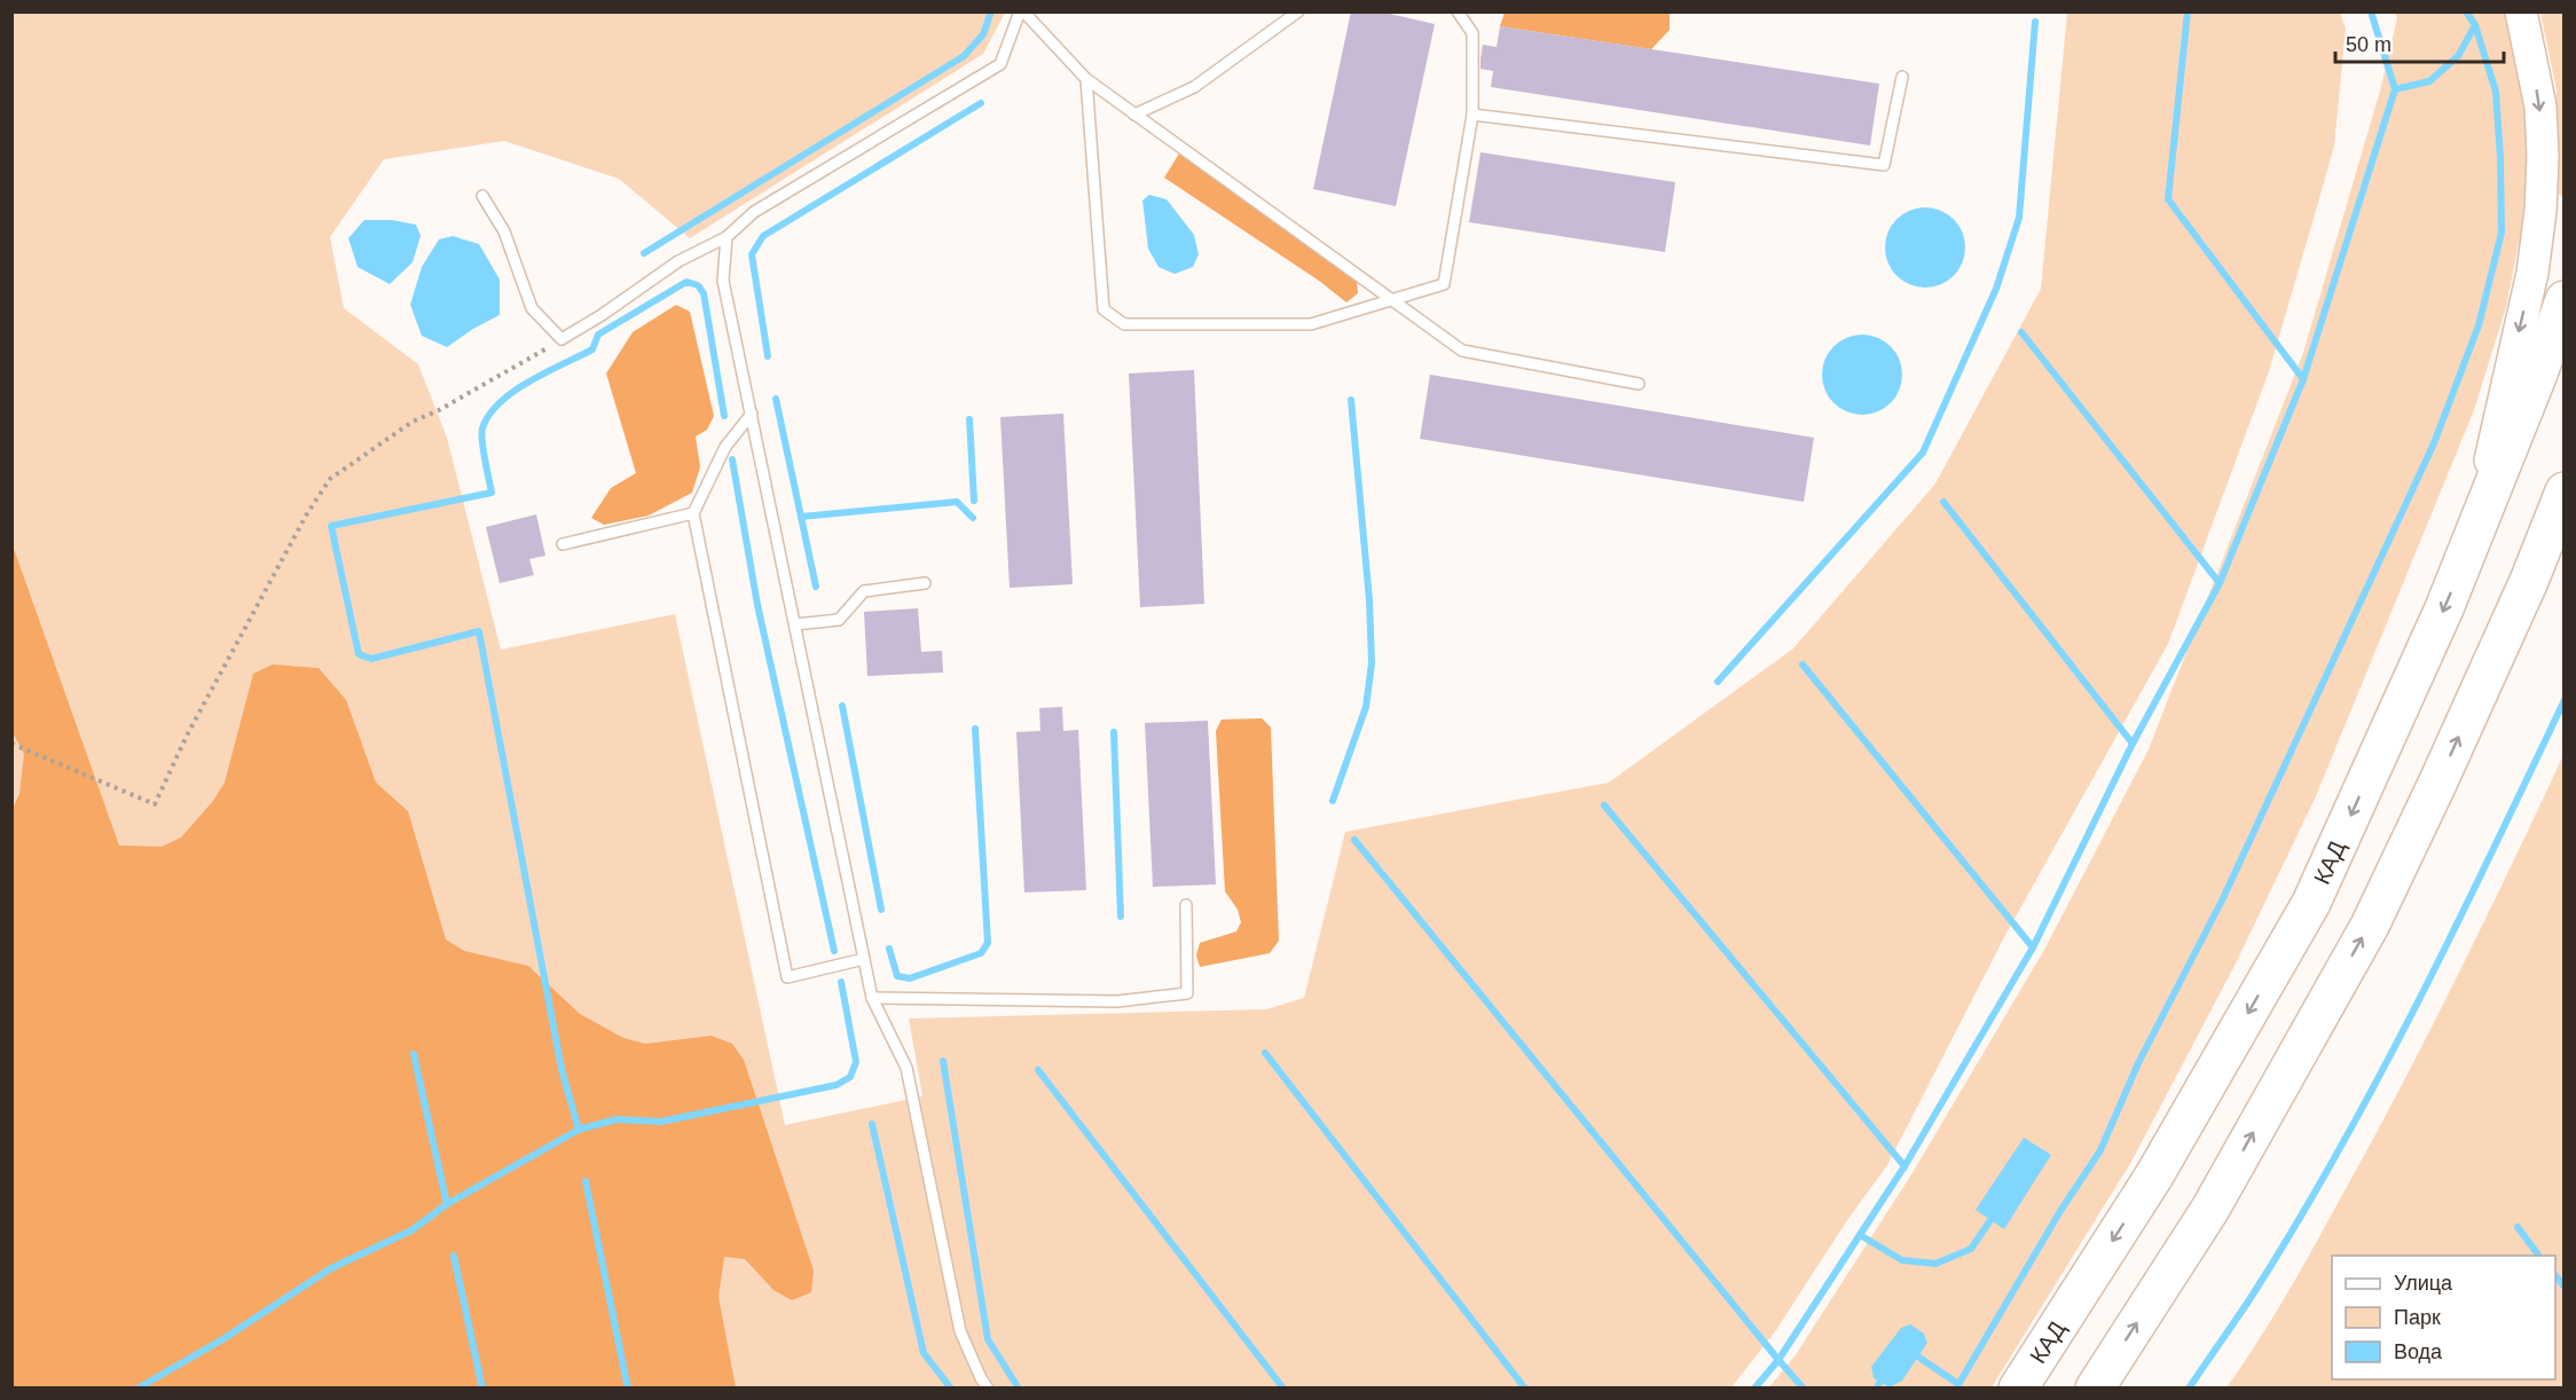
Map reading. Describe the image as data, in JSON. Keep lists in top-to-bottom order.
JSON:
{
  "streets": {
    "highway": ["КАД"]
  },
  "legend": ["Улица", "Парк", "Вода"],
  "scale_bar": "50 m"
}
